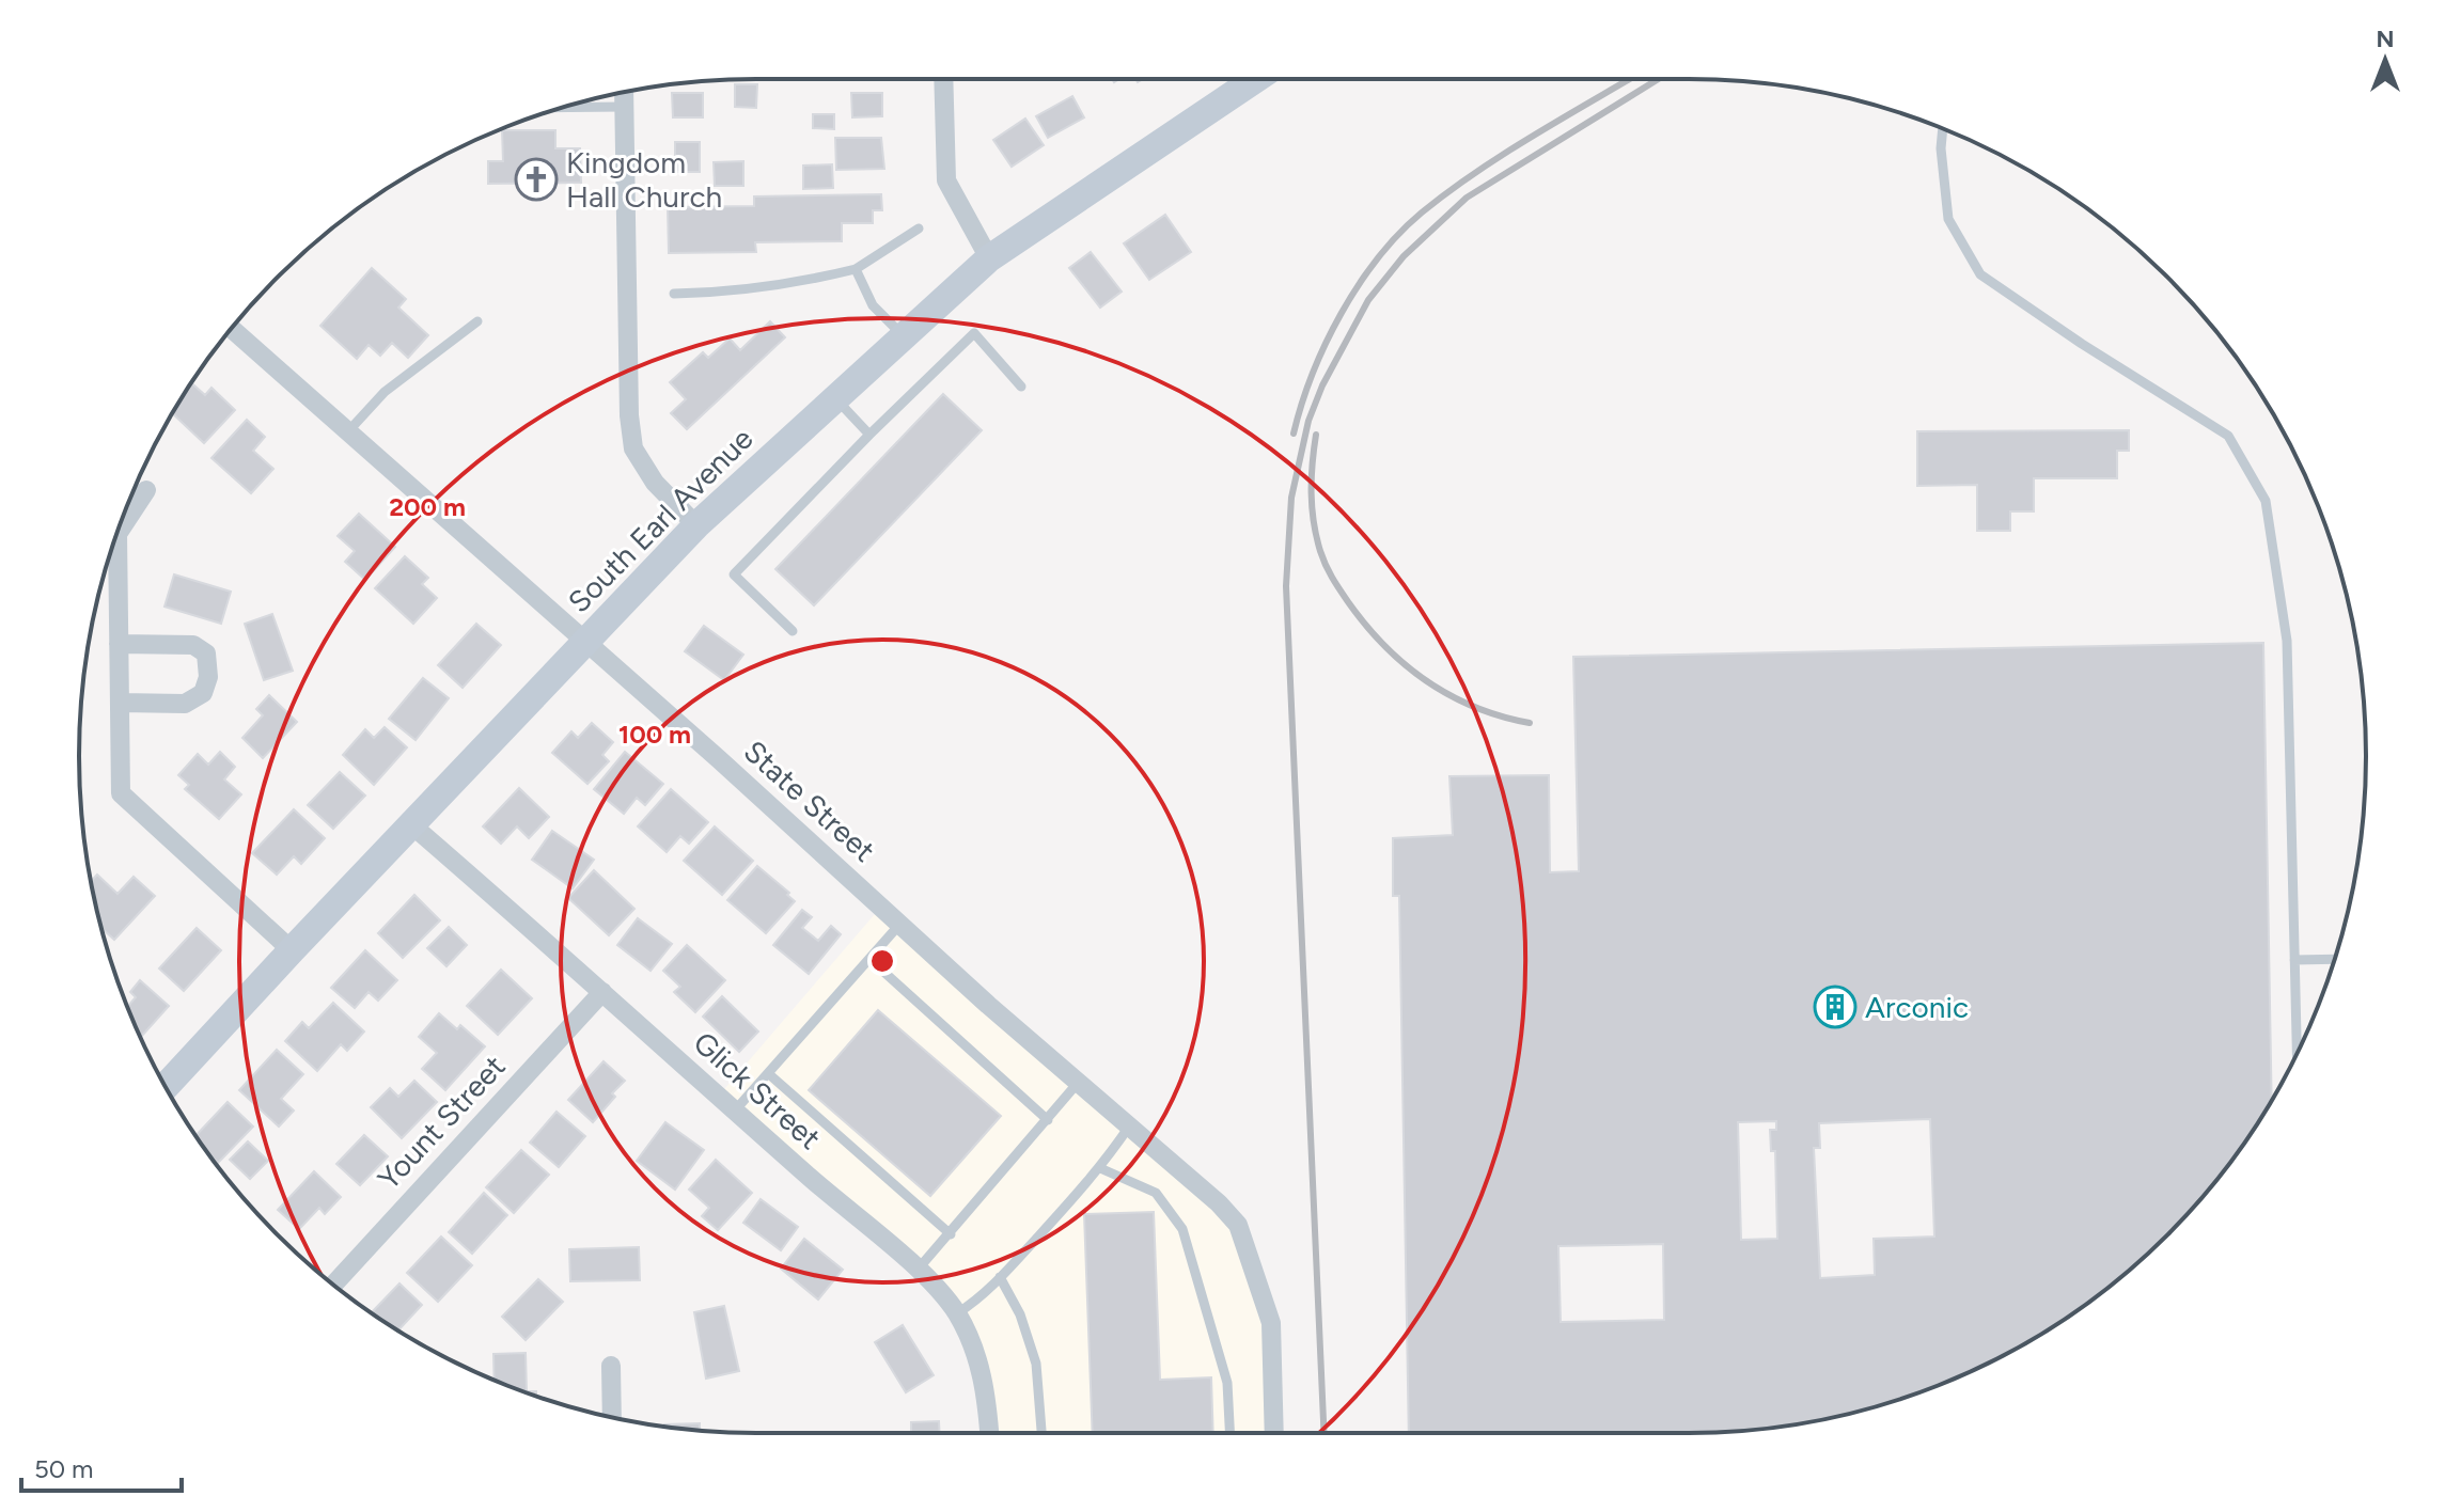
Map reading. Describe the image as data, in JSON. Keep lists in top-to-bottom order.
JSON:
{
  "streets": {
    "street": [
      "South Earl Avenue",
      "State Street",
      "Glick Street",
      "Yount Street"
    ]
  },
  "crossings": [
    ["South Earl Avenue", "State Street"],
    ["South Earl Avenue", "Glick Street"],
    ["Glick Street", "Yount Street"]
  ],
  "places": {
    "church": ["Kingdom Hall Church"],
    "building": ["Arconic"]
  },
  "scale_bar": "50 m",
  "north": "top",
  "rings": ["200 m", "100 m"]
}
